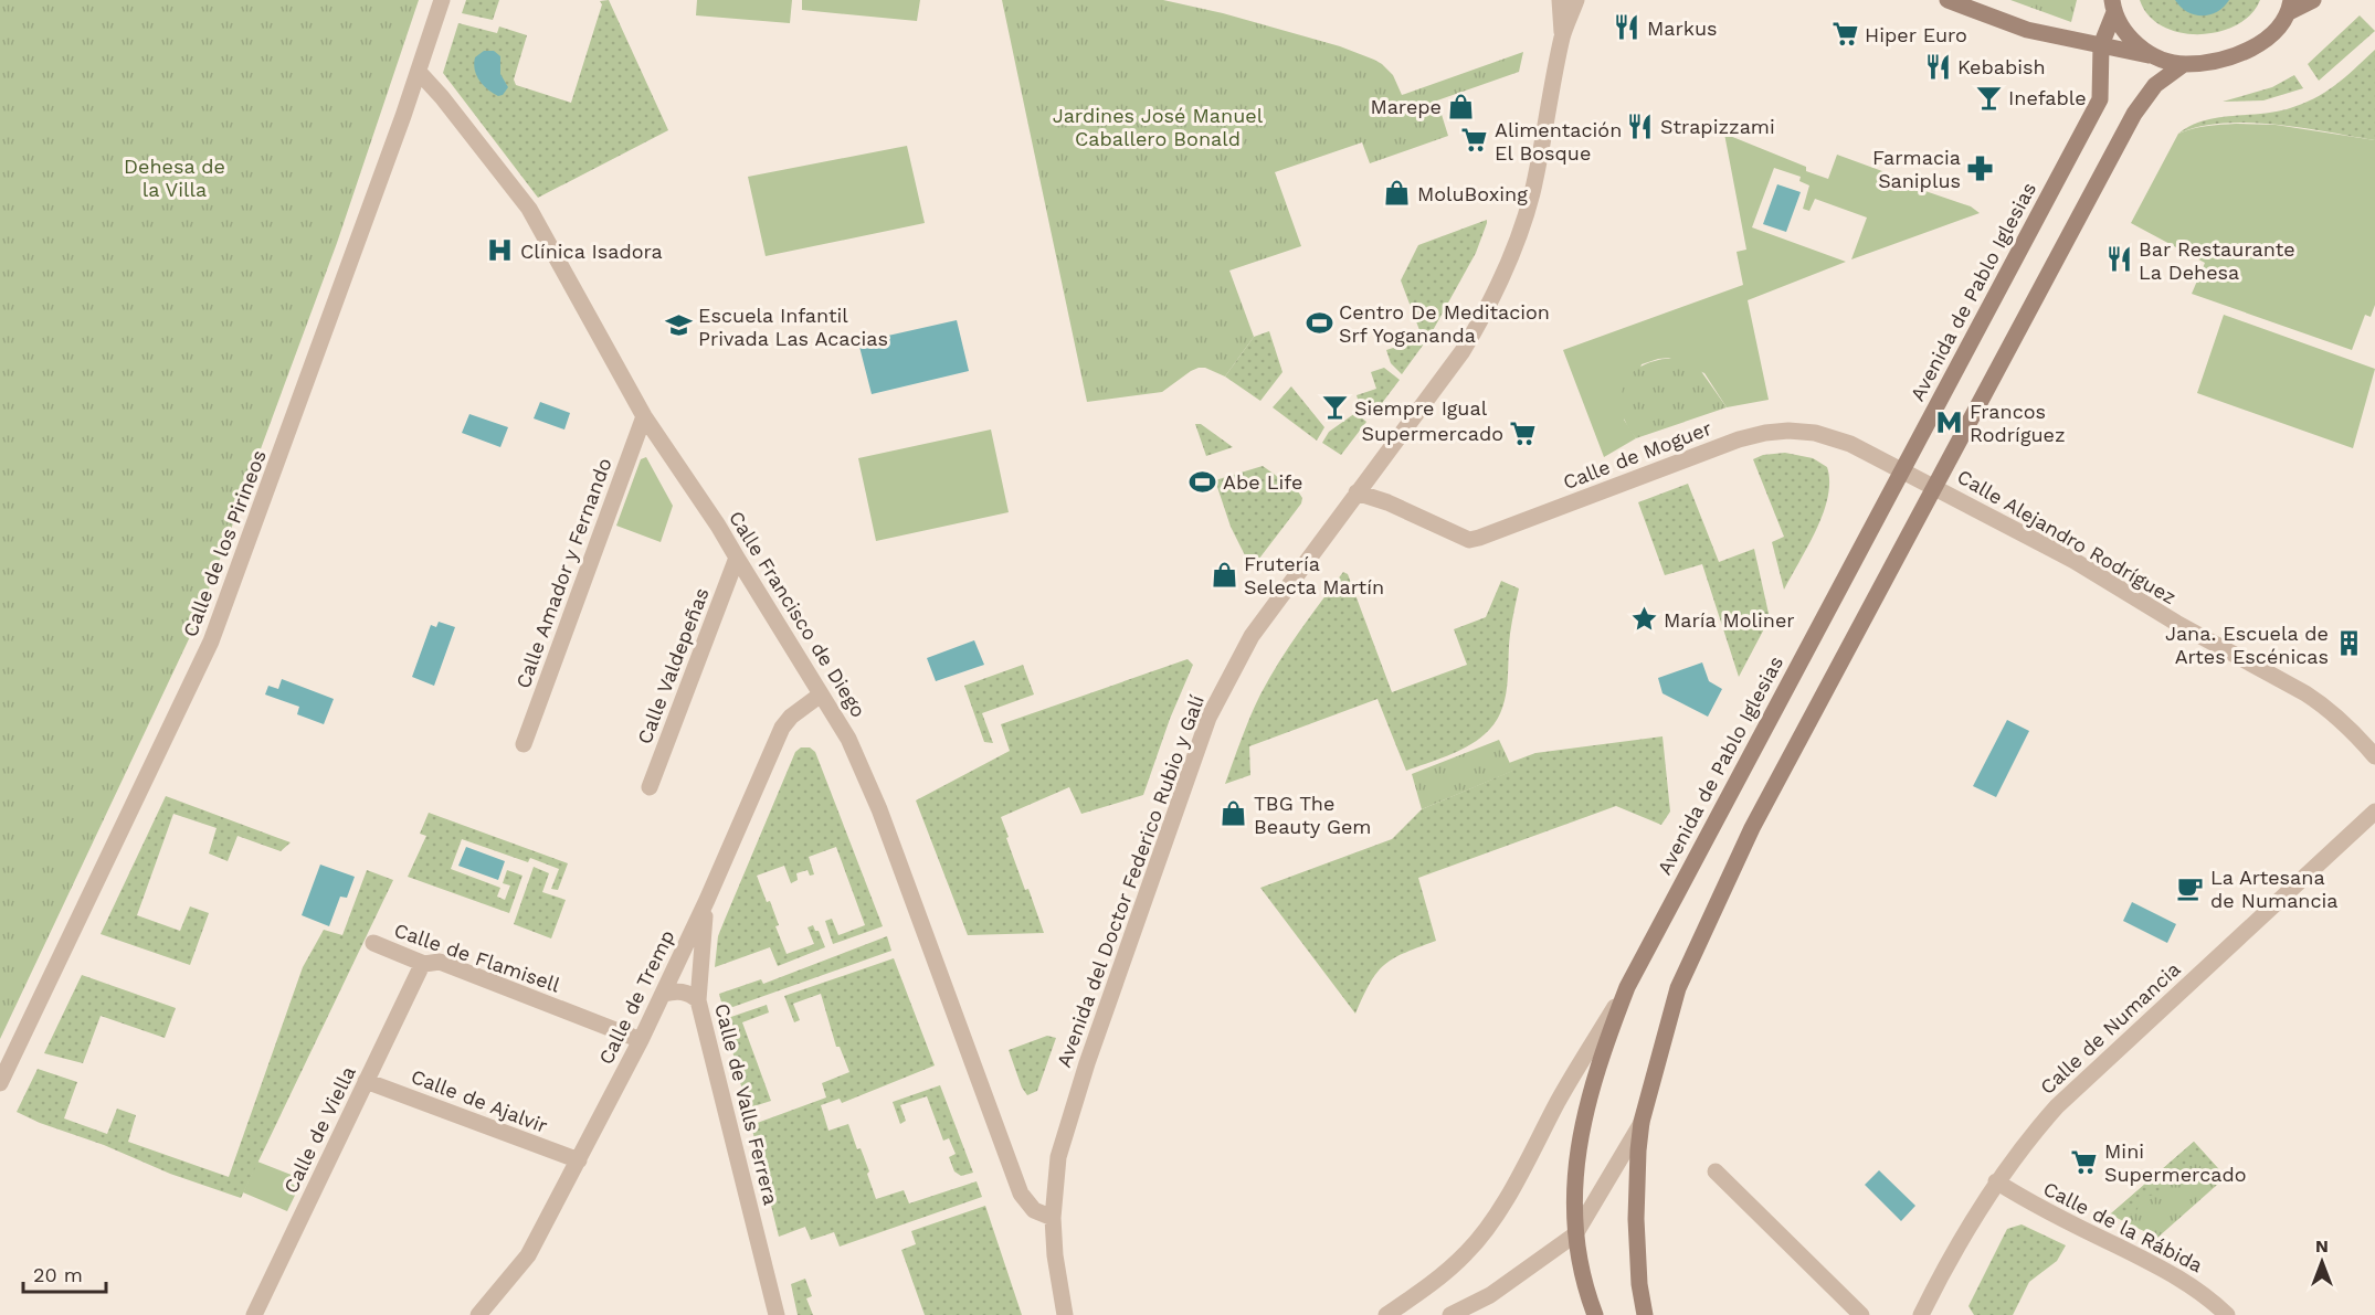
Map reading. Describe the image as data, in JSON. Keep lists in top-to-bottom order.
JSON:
{
  "streets": {
    "street": [
      "Avenida de Pablo Iglesias",
      "Calle de Moguer",
      "Calle Alejandro Rodríguez",
      "Calle de los Pirineos",
      "Calle Amador y Fernando",
      "Calle Francisco de Diego",
      "Calle Valdepeñas",
      "Avenida del Doctor Federico Rubio y Galí",
      "Calle de Flamisell",
      "Calle de Tremp",
      "Calle de Numancia",
      "Calle de Ajalvir",
      "Calle de Valls Ferrera",
      "Calle de Viella",
      "Calle de la Rábida"
    ]
  },
  "crossings": [
    ["Avenida de Pablo Iglesias", "Calle de Moguer"],
    ["Calle de Moguer", "Calle Alejandro Rodríguez"],
    ["Calle de Moguer", "Avenida del Doctor Federico Rubio y Galí"],
    ["Calle de los Pirineos", "Calle Francisco de Diego"],
    ["Calle Amador y Fernando", "Calle Francisco de Diego"],
    ["Calle Francisco de Diego", "Calle Valdepeñas"],
    ["Calle Francisco de Diego", "Avenida del Doctor Federico Rubio y Galí"],
    ["Calle Francisco de Diego", "Calle de Tremp"],
    ["Calle de Flamisell", "Calle de Tremp"],
    ["Calle de Flamisell", "Calle de Viella"],
    ["Calle de Tremp", "Calle de Ajalvir"],
    ["Calle de Tremp", "Calle de Valls Ferrera"],
    ["Calle de Numancia", "Calle de la Rábida"],
    ["Calle de Ajalvir", "Calle de Viella"]
  ],
  "parks": ["Jardines José Manuel Caballero Bonald", "Dehesa de la Villa"],
  "places": {
    "restaurant": [
      "Markus",
      "Kebabish",
      "Strapizzami",
      "Bar Restaurante La Dehesa"
    ],
    "supermarket": [
      "Hiper Euro",
      "Alimentación El Bosque",
      "Supermercado",
      "Mini Supermercado"
    ],
    "bar": ["Inefable", "Siempre Igual"],
    "shop": [
      "Marepe",
      "MoluBoxing",
      "Frutería Selecta Martín",
      "TBG The Beauty Gem"
    ],
    "pharmacy": ["Farmacia Saniplus"],
    "hospital": ["Clínica Isadora"],
    "sports": ["Centro De Meditacion Srf Yogananda", "Abe Life"],
    "school or university": ["Escuela Infantil Privada Las Acacias"],
    "metro station": ["Francos Rodríguez"],
    "place": ["María Moliner"],
    "building": ["Jana. Escuela de Artes Escénicas"],
    "cafe": ["La Artesana de Numancia"]
  },
  "scale_bar": "20 m",
  "north": "top"
}
